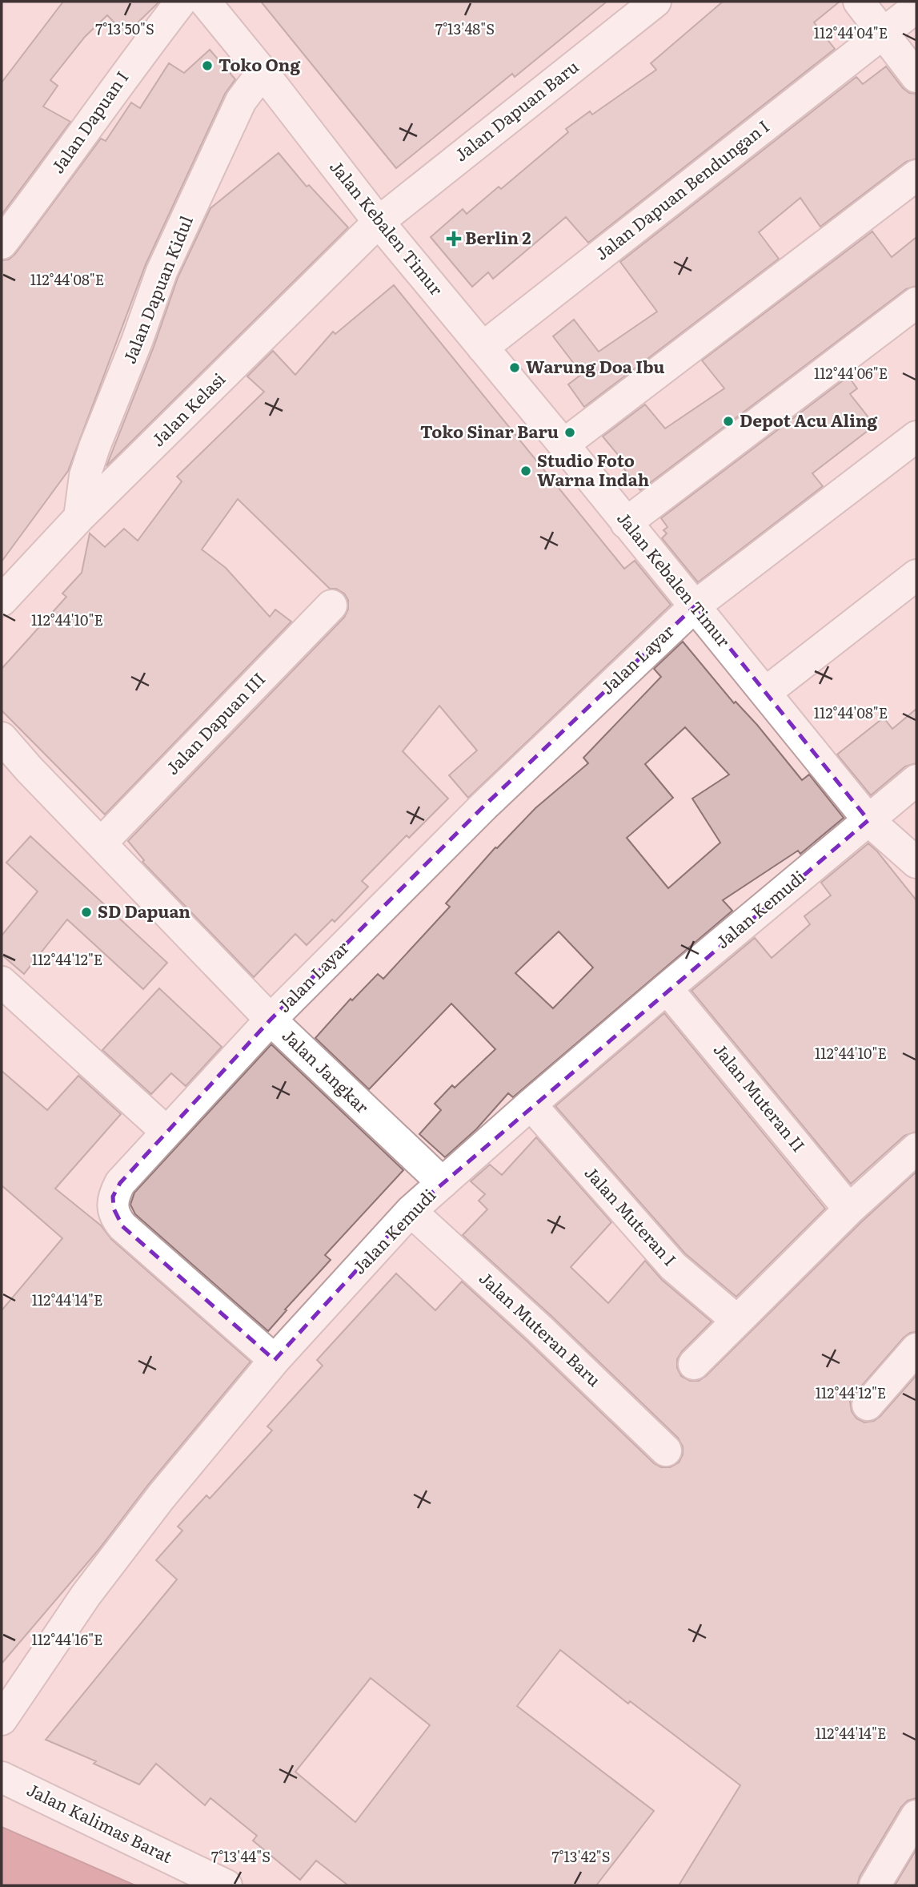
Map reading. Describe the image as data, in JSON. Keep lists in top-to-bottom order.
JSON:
{
  "streets": {
    "street": [
      "Jalan Dapuan Baru",
      "Jalan Dapuan I",
      "Jalan Dapuan Bendungan I",
      "Jalan Kebalen Timur",
      "Jalan Dapuan Kidul",
      "Jalan Kelasi",
      "Jalan Layar",
      "Jalan Dapuan III",
      "Jalan Kemudi",
      "Jalan Jangkar",
      "Jalan Muteran II",
      "Jalan Muteran I",
      "Jalan Muteran Baru",
      "Jalan Kalimas Barat"
    ]
  },
  "crossings": [
    ["Jalan Dapuan Baru", "Jalan Kebalen Timur"],
    ["Jalan Dapuan Baru", "Jalan Kelasi"],
    ["Jalan Dapuan Bendungan I", "Jalan Kebalen Timur"],
    ["Jalan Kebalen Timur", "Jalan Dapuan Kidul"],
    ["Jalan Kebalen Timur", "Jalan Kelasi"],
    ["Jalan Kebalen Timur", "Jalan Layar"],
    ["Jalan Kebalen Timur", "Jalan Kemudi"],
    ["Jalan Dapuan Kidul", "Jalan Kelasi"],
    ["Jalan Layar", "Jalan Kemudi"],
    ["Jalan Layar", "Jalan Jangkar"],
    ["Jalan Dapuan III", "Jalan Jangkar"],
    ["Jalan Kemudi", "Jalan Jangkar"],
    ["Jalan Kemudi", "Jalan Muteran II"],
    ["Jalan Kemudi", "Jalan Muteran I"],
    ["Jalan Kemudi", "Jalan Muteran Baru"]
  ],
  "places": {
    "other": [
      "Toko Ong",
      "Warung Doa Ibu",
      "Depot Acu Aling",
      "Toko Sinar Baru",
      "Studio Foto Warna Indah",
      "SD Dapuan"
    ],
    "health": ["Berlin 2"]
  },
  "coordinates": [
    "7°13'50\"S",
    "7°13'48\"S",
    "112°44'04\"E",
    "112°44'08\"E",
    "112°44'06\"E",
    "112°44'10\"E",
    "112°44'12\"E",
    "112°44'14\"E",
    "112°44'16\"E",
    "7°13'44\"S",
    "7°13'42\"S"
  ]
}
